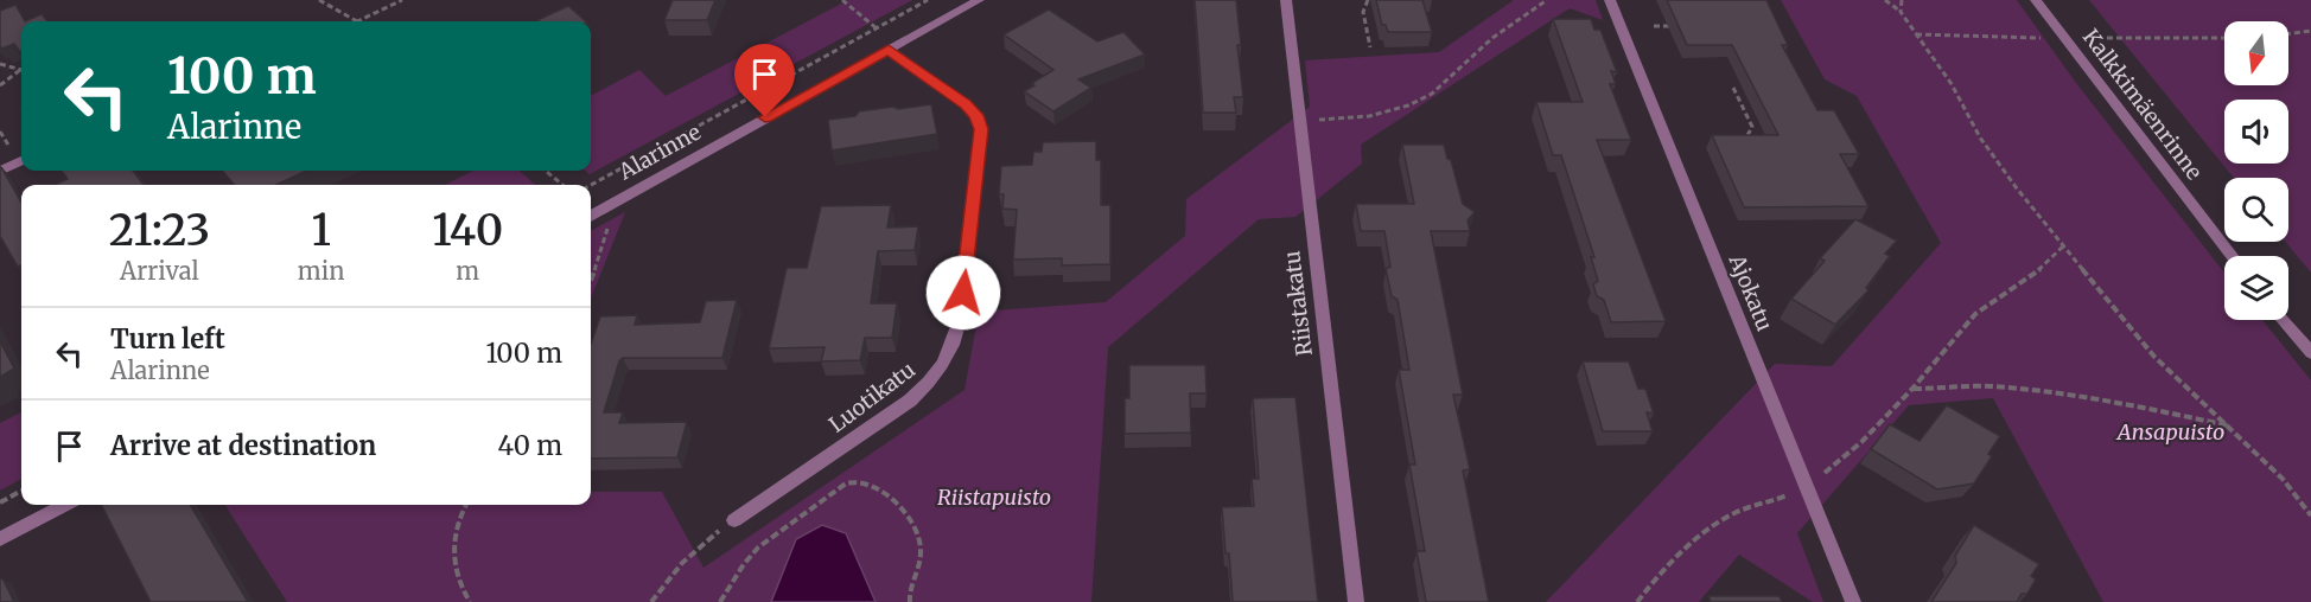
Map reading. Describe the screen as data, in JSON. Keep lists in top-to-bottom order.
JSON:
{
  "streets": {
    "street": [
      "Kalkkimäenrinne",
      "Alarinne",
      "Ajokatu",
      "Riistakatu",
      "Luotikatu"
    ]
  },
  "crossings": [
    ["Alarinne", "Luotikatu"]
  ],
  "parks": ["Ansapuisto", "Riistapuisto"],
  "north": "bottom",
  "page": {
    "turn": ["100 m", "Alarinne"],
    "eta": [
      "21:23",
      "Arrival",
      "1",
      "min",
      "140",
      "m"
    ],
    "list": [
      {
        "name": "Turn left",
        "note": "Alarinne",
        "value": "100 m"
      },
      {
        "name": "Arrive at destination",
        "value": "40 m"
      }
    ]
  }
}
